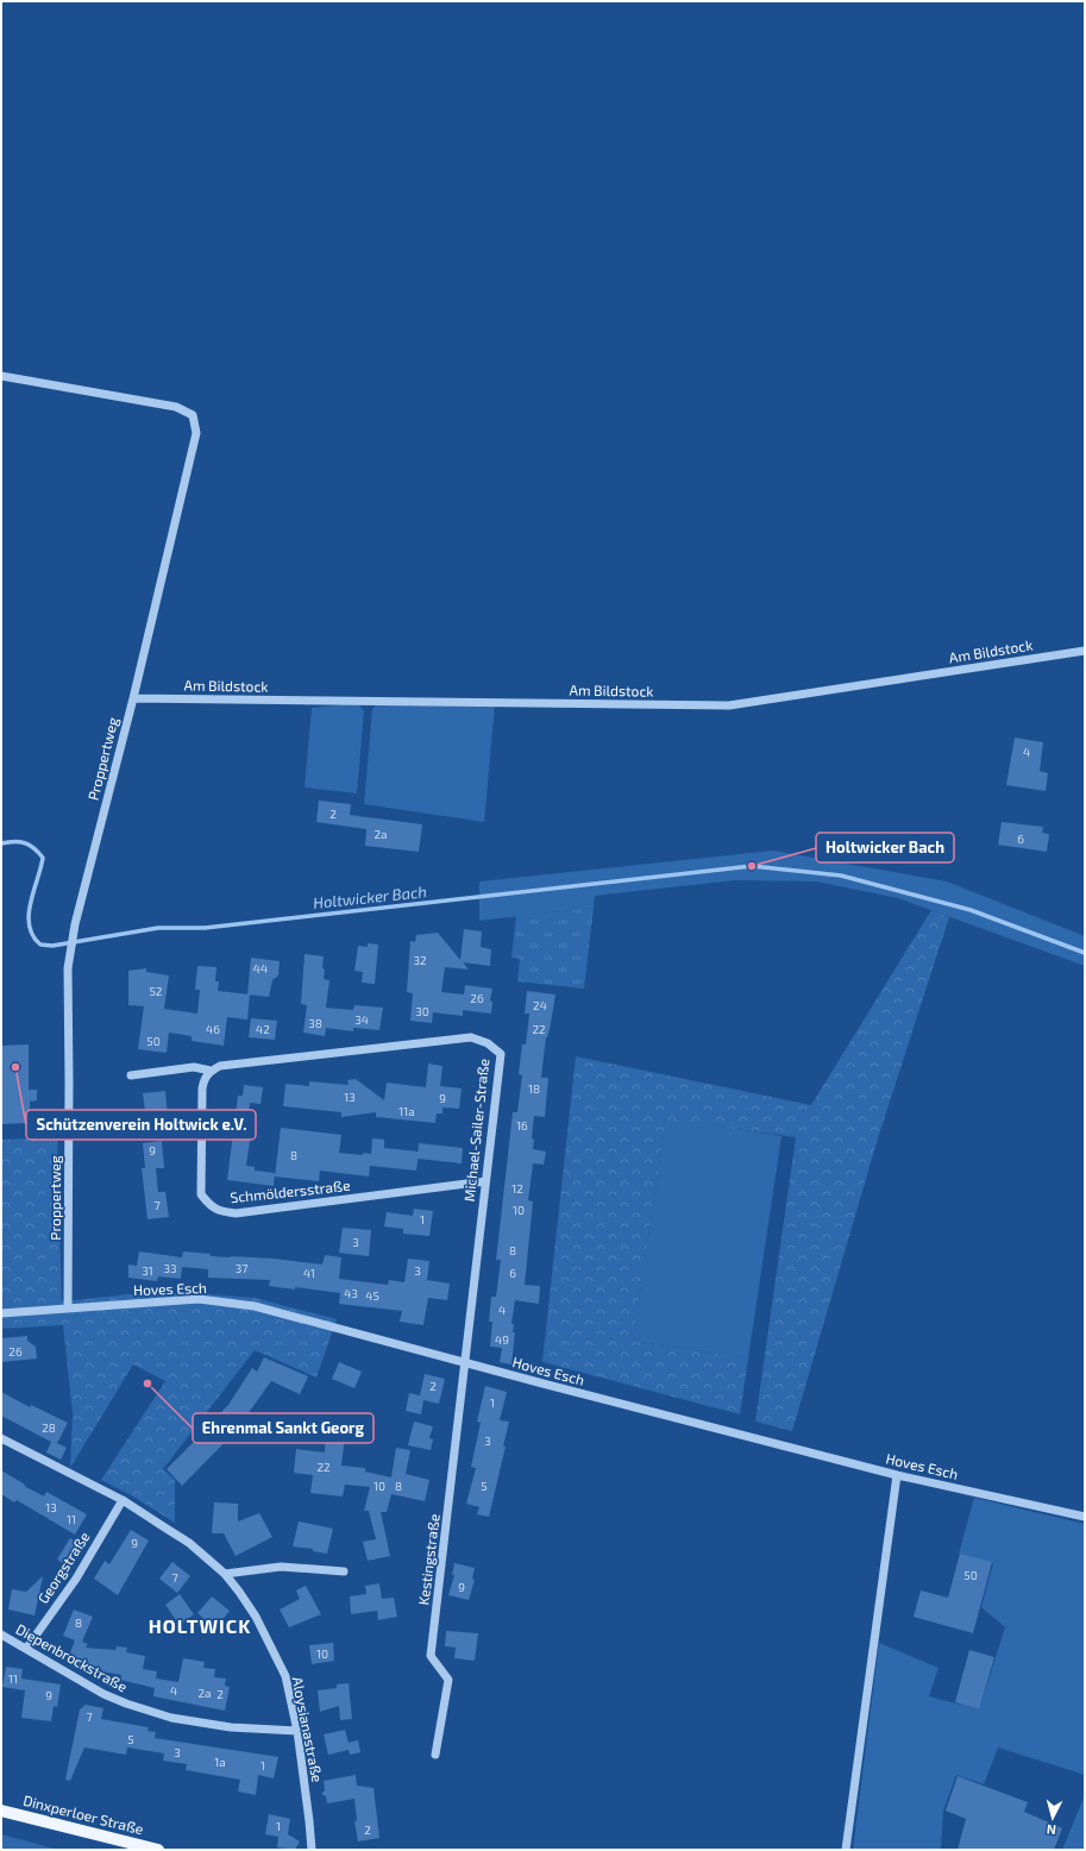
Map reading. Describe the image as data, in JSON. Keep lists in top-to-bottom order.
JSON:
{
  "streets": {
    "main road": ["Dinxperloer Straße"],
    "street": [
      "Am Bildstock",
      "Proppertweg",
      "Michael-Sailer-Straße",
      "Schmöldersstraße",
      "Hoves Esch",
      "Kestingstraße",
      "Georgstraße",
      "Diepenbrockstraße",
      "Aloysianastraße"
    ]
  },
  "crossings": [
    ["Am Bildstock", "Proppertweg"],
    ["Proppertweg", "Hoves Esch"],
    ["Michael-Sailer-Straße", "Schmöldersstraße"],
    ["Michael-Sailer-Straße", "Hoves Esch"],
    ["Michael-Sailer-Straße", "Kestingstraße"],
    ["Hoves Esch", "Kestingstraße"],
    ["Georgstraße", "Diepenbrockstraße"],
    ["Georgstraße", "Aloysianastraße"],
    ["Diepenbrockstraße", "Aloysianastraße"]
  ],
  "districts": ["HOLTWICK"],
  "water": ["Holtwicker Bach"],
  "places": ["Holtwicker Bach", "Schützenverein Holtwick e.V.", "Ehrenmal Sankt Georg"],
  "house_numbers": [
    "4",
    "2",
    "2a",
    "6",
    "32",
    "44",
    "52",
    "26",
    "24",
    "30",
    "34",
    "38",
    "46",
    "42",
    "22",
    "50",
    "18",
    "13",
    "9",
    "11a",
    "16",
    "9",
    "8",
    "12",
    "7",
    "10",
    "1",
    "3",
    "8",
    "33",
    "37",
    "31",
    "3",
    "41",
    "6",
    "43",
    "45",
    "4",
    "49",
    "26",
    "2",
    "1",
    "28",
    "3",
    "22",
    "10",
    "8",
    "5",
    "13",
    "11",
    "9",
    "50",
    "7",
    "9",
    "8",
    "10",
    "11",
    "4",
    "2a",
    "2",
    "9",
    "7",
    "5",
    "3",
    "1a",
    "1",
    "1",
    "2"
  ],
  "north": "bottom"
}
